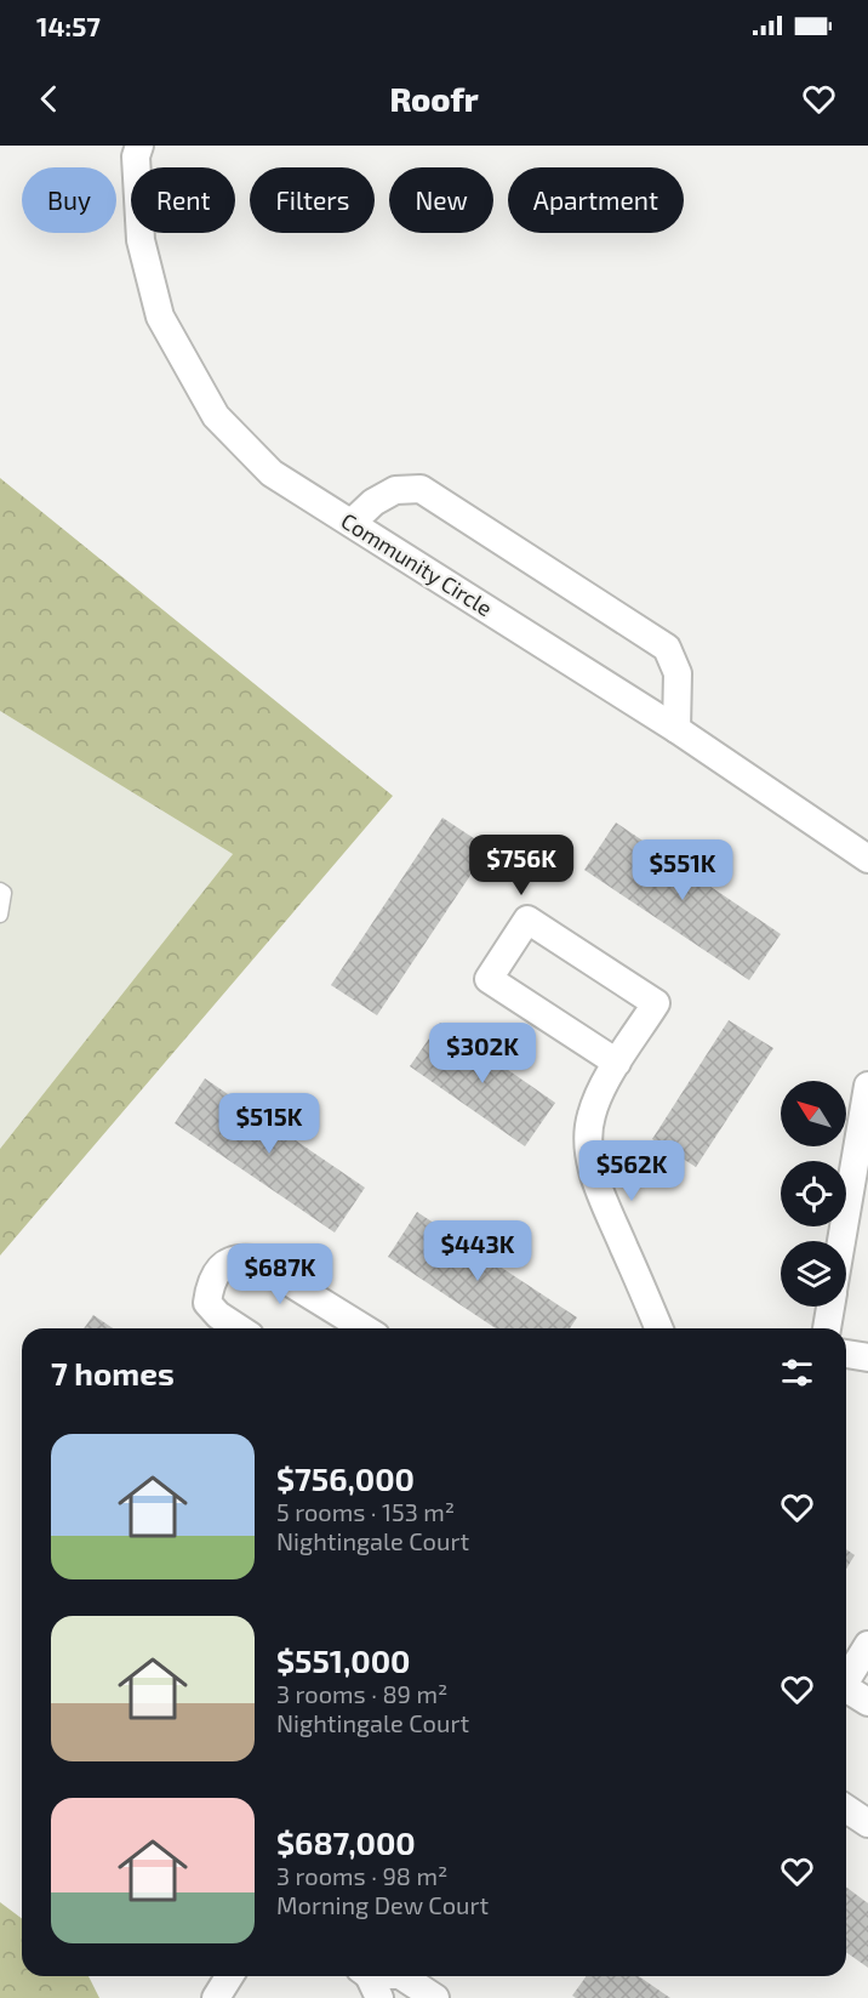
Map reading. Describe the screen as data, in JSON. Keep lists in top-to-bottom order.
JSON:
{
  "streets": {
    "street": ["Community Circle"]
  },
  "north": "top left",
  "page": {
    "status": "14:57",
    "header": "Roofr",
    "chip": [
      "Buy",
      "Rent",
      "Filters",
      "New",
      "Apartment"
    ],
    "price": [
      "$756K",
      "$551K",
      "$302K",
      "$515K",
      "$562K",
      "$443K",
      "$687K"
    ],
    "heading": "7 homes",
    "list": [
      {
        "name": "$756,000",
        "note": "5 rooms · 153 m² · Nightingale Court"
      },
      {
        "name": "$551,000",
        "note": "3 rooms · 89 m² · Nightingale Court"
      },
      {
        "name": "$687,000",
        "note": "3 rooms · 98 m² · Morning Dew Court"
      }
    ]
  }
}
